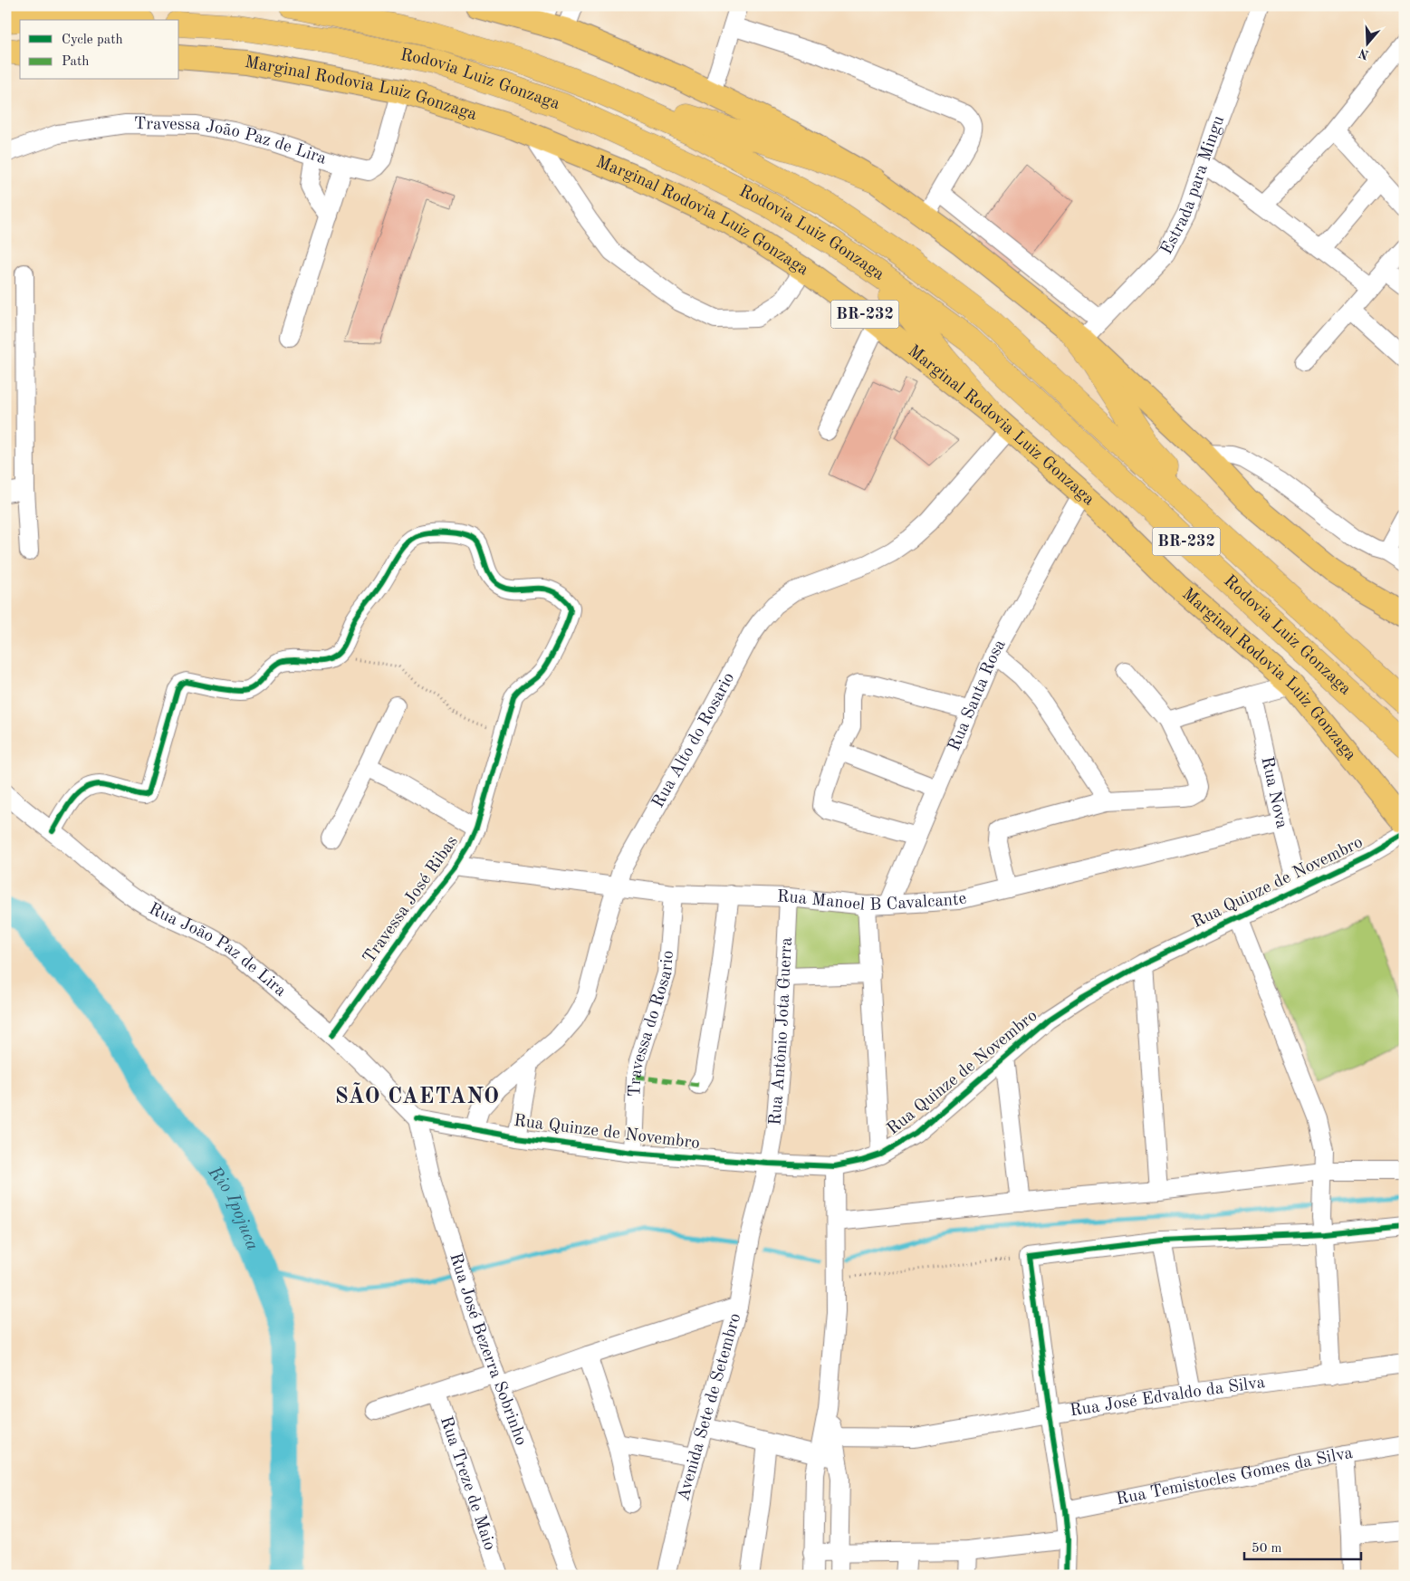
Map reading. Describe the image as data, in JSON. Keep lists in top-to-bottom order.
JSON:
{
  "streets": {
    "highway": ["Rodovia Luiz Gonzaga", "BR-232"],
    "main road": ["Marginal Rodovia Luiz Gonzaga"],
    "street": [
      "Travessa João Paz de Lira",
      "Estrada para Mingu",
      "Rua Santa Rosa",
      "Rua Alto do Rosario",
      "Rua Nova",
      "Rua Quinze de Novembro",
      "Rua Manoel B Cavalcante",
      "Travessa José Ribas",
      "Rua João Paz de Lira",
      "Travessa do Rosario",
      "Rua Antônio Jota Guerra",
      "Rua José Bezerra Sobrinho",
      "Rua José Edvaldo da Silva",
      "Avenida Sete de Setembro",
      "Rua Temistocles Gomes da Silva",
      "Rua Treze de Maio"
    ]
  },
  "crossings": [
    ["Marginal Rodovia Luiz Gonzaga", "Travessa João Paz de Lira"],
    ["Marginal Rodovia Luiz Gonzaga", "Rua Santa Rosa"],
    ["Marginal Rodovia Luiz Gonzaga", "Rua Alto do Rosario"],
    ["Rua Santa Rosa", "Rua Manoel B Cavalcante"],
    ["Rua Alto do Rosario", "Rua Quinze de Novembro"],
    ["Rua Alto do Rosario", "Rua Manoel B Cavalcante"],
    ["Rua Nova", "Rua Quinze de Novembro"],
    ["Rua Nova", "Rua Manoel B Cavalcante"],
    ["Rua Quinze de Novembro", "Rua João Paz de Lira"],
    ["Rua Quinze de Novembro", "Travessa do Rosario"],
    ["Rua Quinze de Novembro", "Rua Antônio Jota Guerra"],
    ["Rua Quinze de Novembro", "Rua José Bezerra Sobrinho"],
    ["Rua Quinze de Novembro", "Avenida Sete de Setembro"],
    ["Rua Manoel B Cavalcante", "Travessa José Ribas"],
    ["Rua Manoel B Cavalcante", "Travessa do Rosario"],
    ["Rua Manoel B Cavalcante", "Rua Antônio Jota Guerra"],
    ["Travessa José Ribas", "Rua João Paz de Lira"],
    ["Rua João Paz de Lira", "Rua José Bezerra Sobrinho"],
    ["Rua Antônio Jota Guerra", "Avenida Sete de Setembro"]
  ],
  "districts": ["SÃO CAETANO"],
  "water": ["Rio Ipojuca"],
  "legend": ["Cycle path", "Path"],
  "scale_bar": "50 m",
  "north": "bottom"
}
